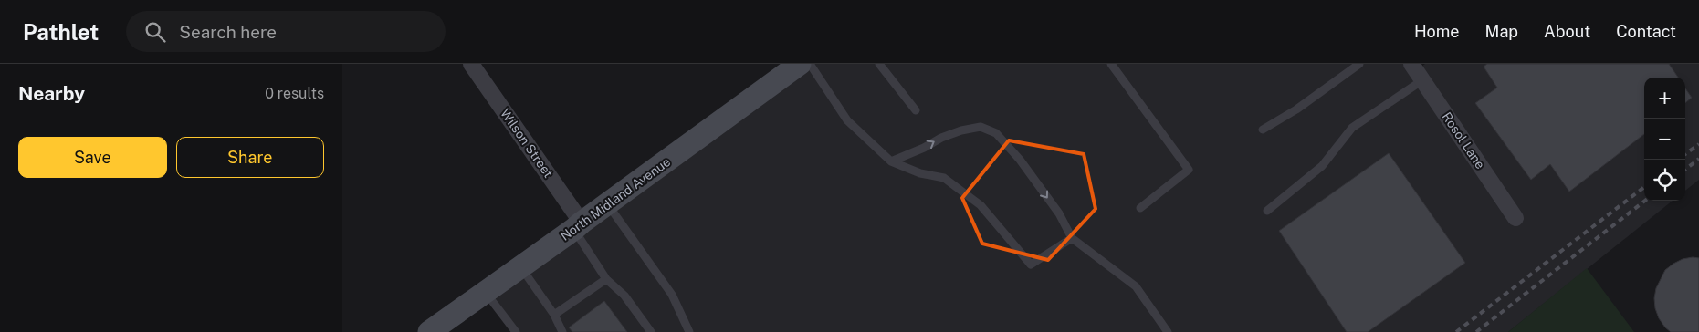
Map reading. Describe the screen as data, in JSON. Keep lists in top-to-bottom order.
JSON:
{
  "streets": {
    "street": ["Rosol Lane", "Wilson Street", "North Midland Avenue"]
  },
  "crossings": [
    ["Wilson Street", "North Midland Avenue"]
  ],
  "page": {
    "header": "Pathlet",
    "search": "Search here",
    "nav": [
      "Home",
      "Map",
      "About",
      "Contact"
    ],
    "heading": ["Nearby", "0 results"],
    "map_buttons": ["+", "−"],
    "buttons": ["Save", "Share"]
  }
}
